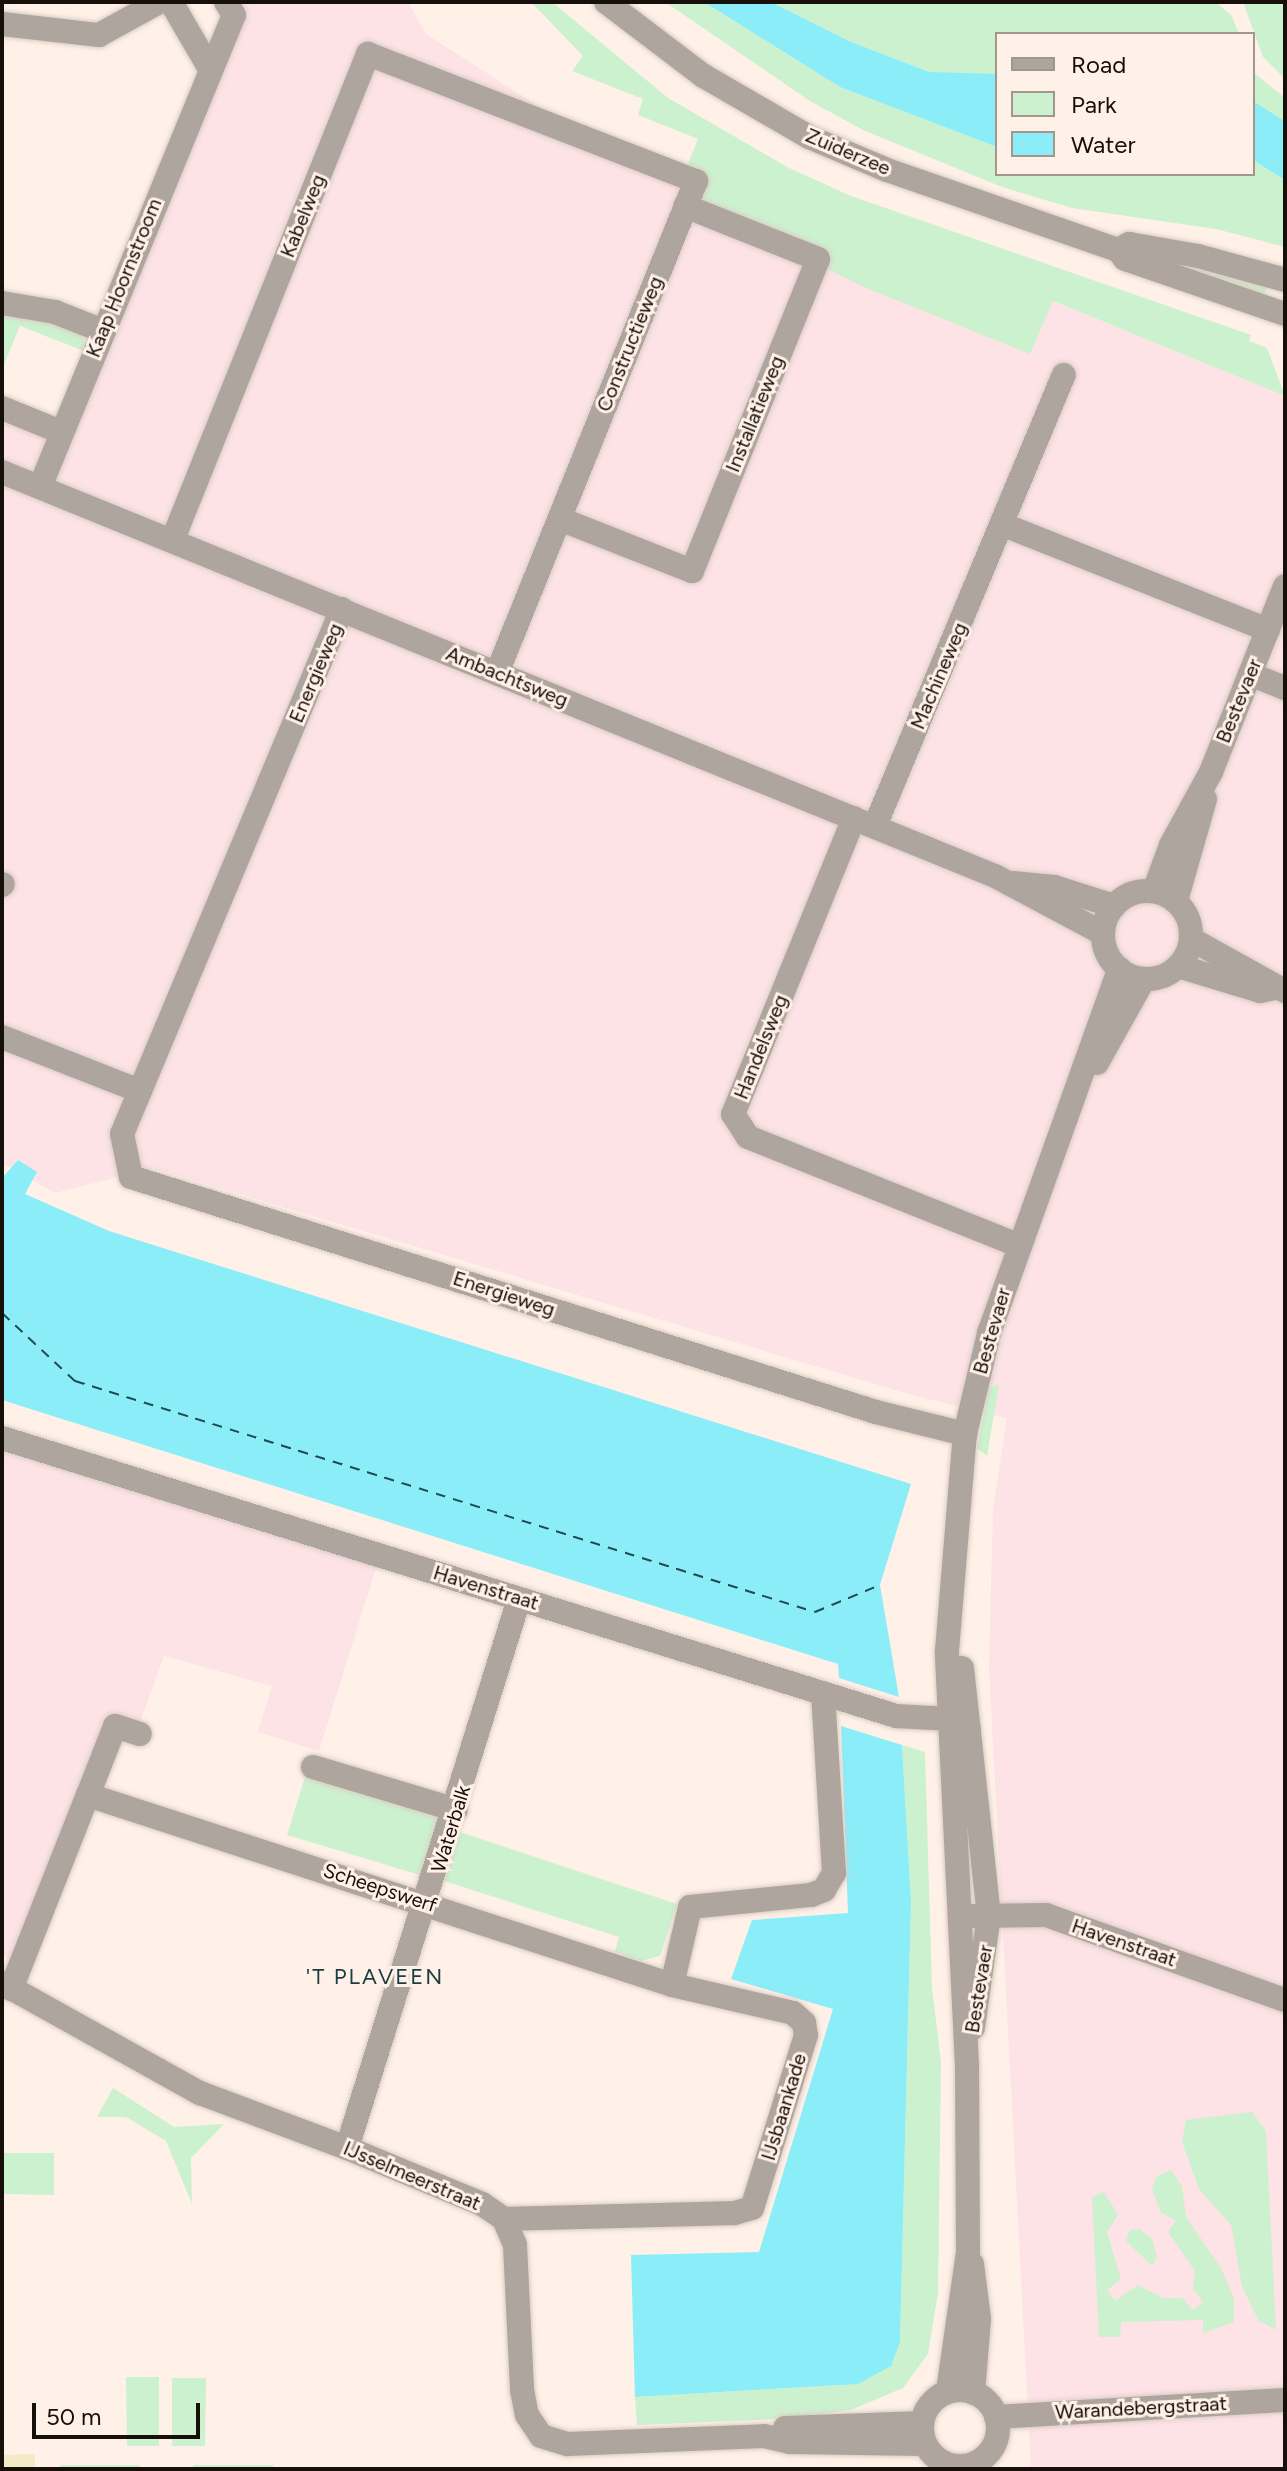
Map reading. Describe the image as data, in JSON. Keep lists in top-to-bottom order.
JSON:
{
  "streets": {
    "street": [
      "Zuiderzee",
      "Kabelweg",
      "Kaap Hoornstroom",
      "Constructieweg",
      "Installatieweg",
      "Energieweg",
      "Machineweg",
      "Ambachtsweg",
      "Bestevaer",
      "Handelsweg",
      "Havenstraat",
      "Waterbalk",
      "Scheepswerf",
      "IJsbaankade",
      "IJsselmeerstraat",
      "Warandebergstraat"
    ]
  },
  "crossings": [
    ["Kabelweg", "Constructieweg"],
    ["Kabelweg", "Ambachtsweg"],
    ["Kaap Hoornstroom", "Ambachtsweg"],
    ["Constructieweg", "Installatieweg"],
    ["Constructieweg", "Ambachtsweg"],
    ["Energieweg", "Ambachtsweg"],
    ["Energieweg", "Bestevaer"],
    ["Machineweg", "Ambachtsweg"],
    ["Machineweg", "Handelsweg"],
    ["Ambachtsweg", "Bestevaer"],
    ["Ambachtsweg", "Handelsweg"],
    ["Bestevaer", "Handelsweg"],
    ["Bestevaer", "Havenstraat"],
    ["Bestevaer", "IJsselmeerstraat"],
    ["Bestevaer", "Warandebergstraat"],
    ["Havenstraat", "Waterbalk"],
    ["Waterbalk", "Scheepswerf"],
    ["Waterbalk", "IJsselmeerstraat"],
    ["Scheepswerf", "IJsbaankade"],
    ["IJsbaankade", "IJsselmeerstraat"],
    ["IJsselmeerstraat", "Warandebergstraat"]
  ],
  "districts": ["'T PLAVEEN"],
  "legend": ["Road", "Park", "Water"],
  "scale_bar": "50 m"
}
